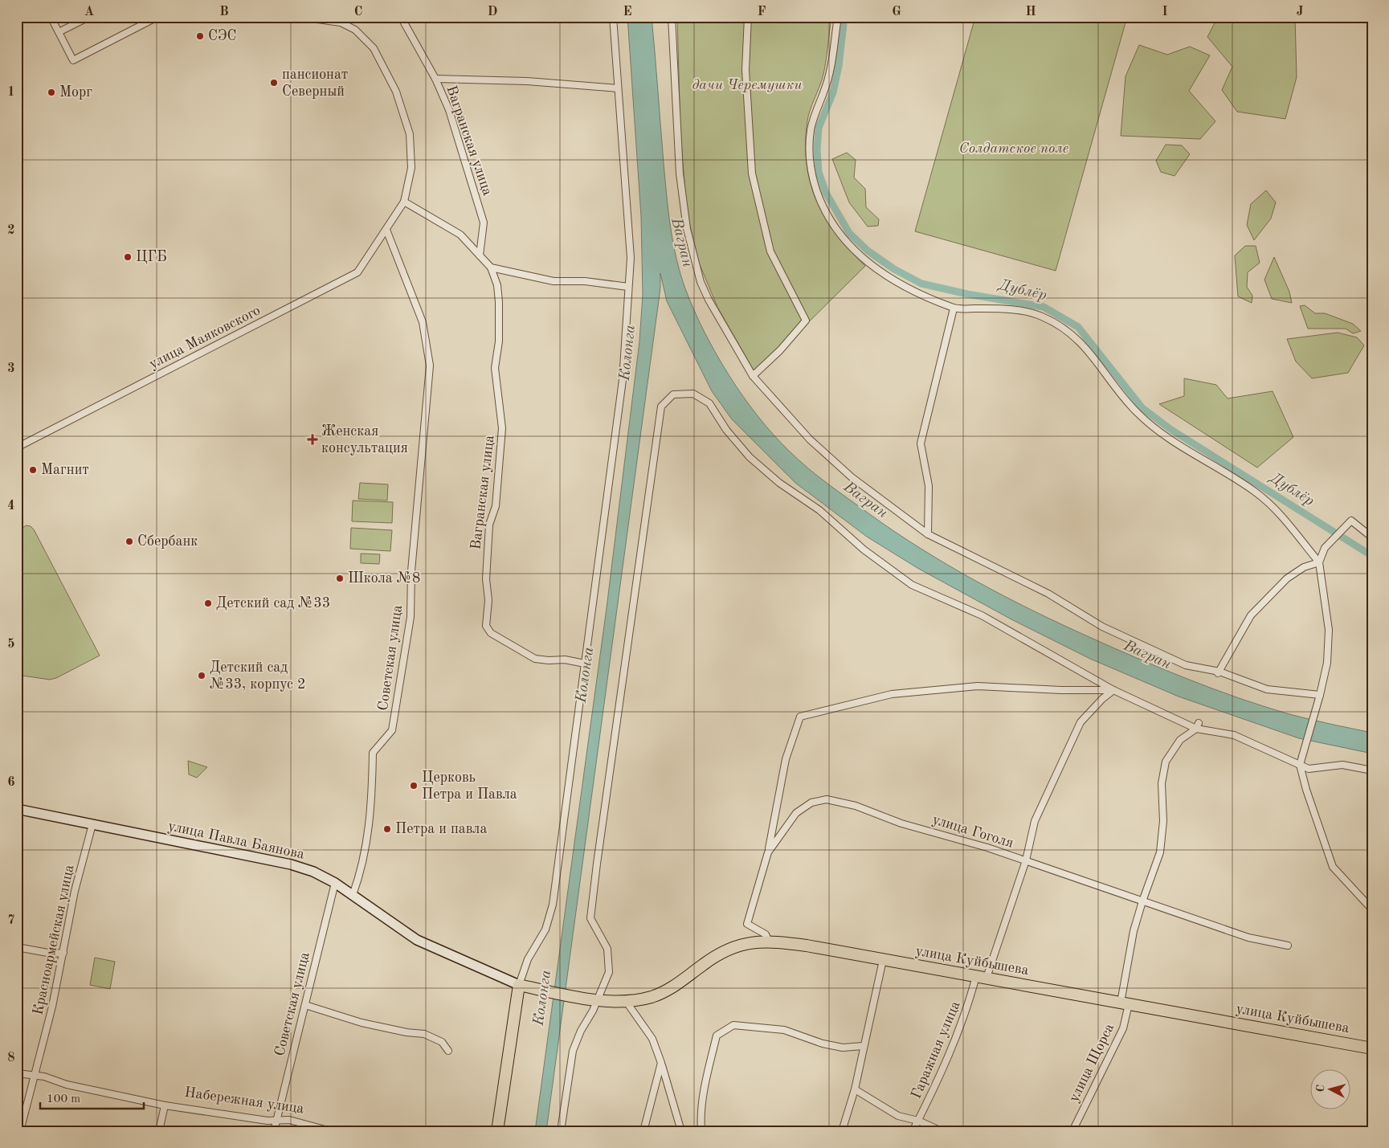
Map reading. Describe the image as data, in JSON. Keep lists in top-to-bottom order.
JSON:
{
  "streets": {
    "highway": ["улица Куйбышева"],
    "main road": ["улица Павла Баянова"],
    "street": [
      "Вагранская улица",
      "улица Маяковского",
      "Советская улица",
      "улица Гоголя",
      "Красноармейская улица",
      "Гаражная улица",
      "улица Щорса",
      "Набережная улица"
    ]
  },
  "crossings": [
    ["улица Маяковского", "Советская улица"],
    ["Советская улица", "улица Павла Баянова"],
    ["Советская улица", "Набережная улица"],
    ["улица Гоголя", "улица Куйбышева"],
    ["улица Гоголя", "Гаражная улица"],
    ["улица Гоголя", "улица Щорса"],
    ["улица Павла Баянова", "Красноармейская улица"],
    ["улица Павла Баянова", "улица Куйбышева"],
    ["Красноармейская улица", "Набережная улица"],
    ["улица Куйбышева", "Гаражная улица"],
    ["улица Куйбышева", "улица Щорса"]
  ],
  "water": ["Вагран", "Дублёр", "Колонга"],
  "parks": ["дачи Черемушки", "Солдатское поле"],
  "places": {
    "other": [
      "СЭС",
      "пансионат Северный",
      "Морг",
      "ЦГБ",
      "Магнит",
      "Сбербанк",
      "Школа №8",
      "Детский сад №33",
      "Детский сад №33, корпус 2",
      "Церковь Петра и Павла",
      "Петра и павла"
    ],
    "health": ["Женская консультация"]
  },
  "scale_bar": "100 m",
  "north": "left",
  "grid": {
    "columns": [
      "A",
      "B",
      "C",
      "D",
      "E",
      "F",
      "G",
      "H",
      "I",
      "J"
    ],
    "rows": [
      "1",
      "2",
      "3",
      "4",
      "5",
      "6",
      "7",
      "8"
    ]
  }
}
